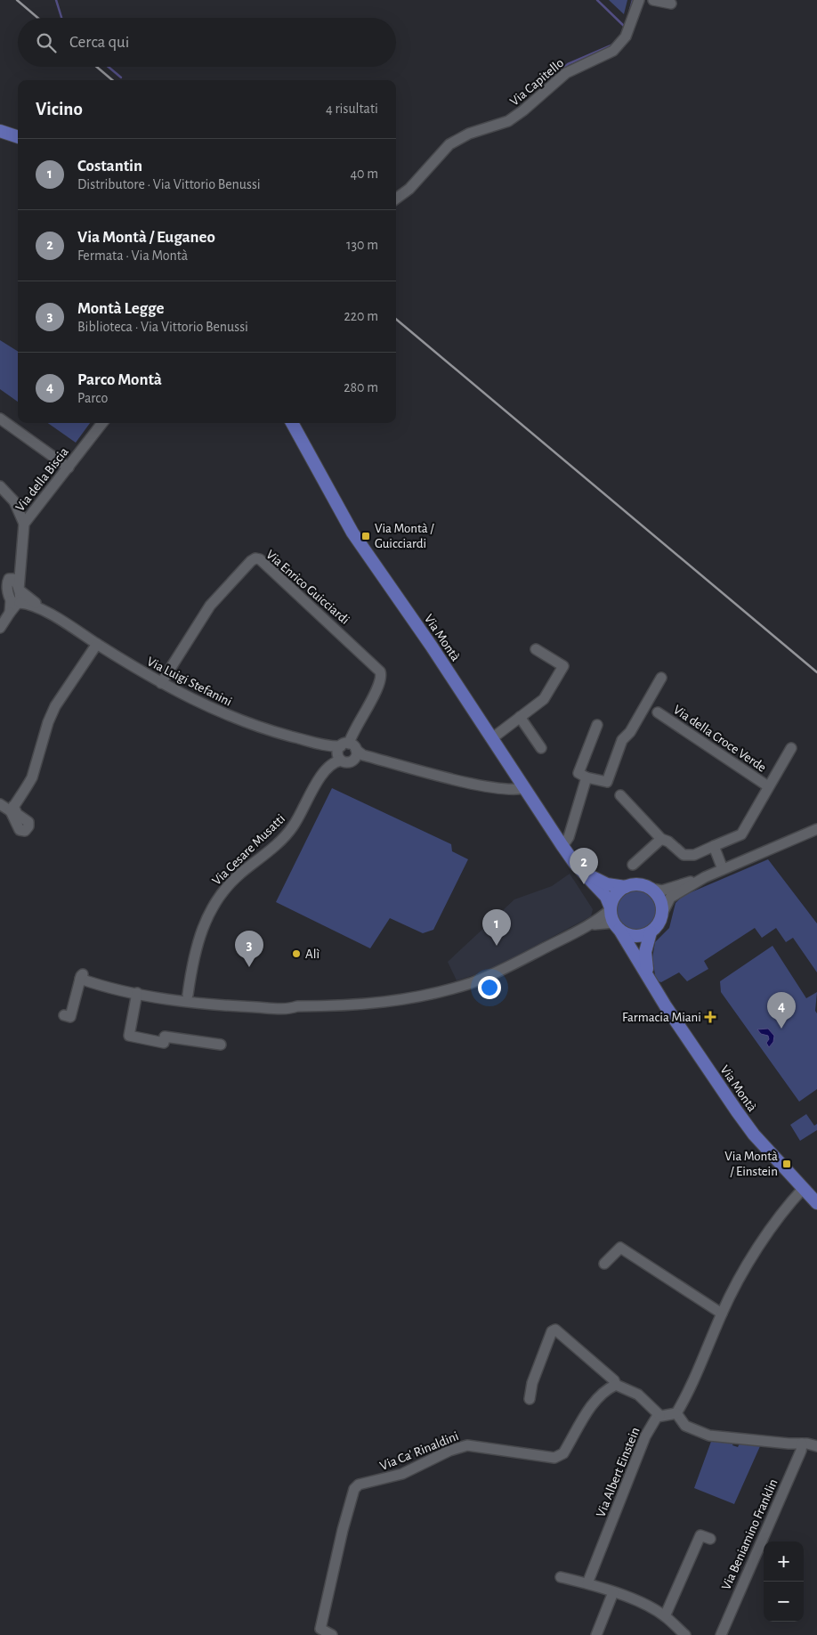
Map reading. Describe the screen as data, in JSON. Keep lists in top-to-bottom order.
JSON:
{
  "streets": {
    "main road": ["Via Montà"],
    "street": [
      "Via Capitello",
      "Via della Biscia",
      "Via Enrico Guicciardi",
      "Via Luigi Stefanini",
      "Via della Croce Verde",
      "Via Cesare Musatti",
      "Via Ca' Rinaldini",
      "Via Albert Einstein",
      "Via Beniamino Franklin"
    ]
  },
  "crossings": [
    ["Via della Biscia", "Via Luigi Stefanini"],
    ["Via Enrico Guicciardi", "Via Luigi Stefanini"],
    ["Via Enrico Guicciardi", "Via Cesare Musatti"],
    ["Via Montà", "Via Luigi Stefanini"],
    ["Via Luigi Stefanini", "Via Cesare Musatti"]
  ],
  "places": {
    "transit": ["Via Montà / Guicciardi", "Via Montà / Einstein"],
    "other": ["Alì"],
    "health": ["Farmacia Miani"]
  },
  "page": {
    "search": "Cerca qui",
    "heading": ["Vicino", "4 risultati"],
    "list": [
      {
        "mark": "1",
        "name": "Costantin",
        "note": "Distributore · Via Vittorio Benussi",
        "value": "40 m"
      },
      {
        "mark": "2",
        "name": "Via Montà / Euganeo",
        "note": "Fermata · Via Montà",
        "value": "130 m"
      },
      {
        "mark": "3",
        "name": "Montà Legge",
        "note": "Biblioteca · Via Vittorio Benussi",
        "value": "220 m"
      },
      {
        "mark": "4",
        "name": "Parco Montà",
        "note": "Parco",
        "value": "280 m"
      }
    ],
    "pins": [
      "2",
      "1",
      "3",
      "4"
    ],
    "map_buttons": ["+", "−"]
  }
}
